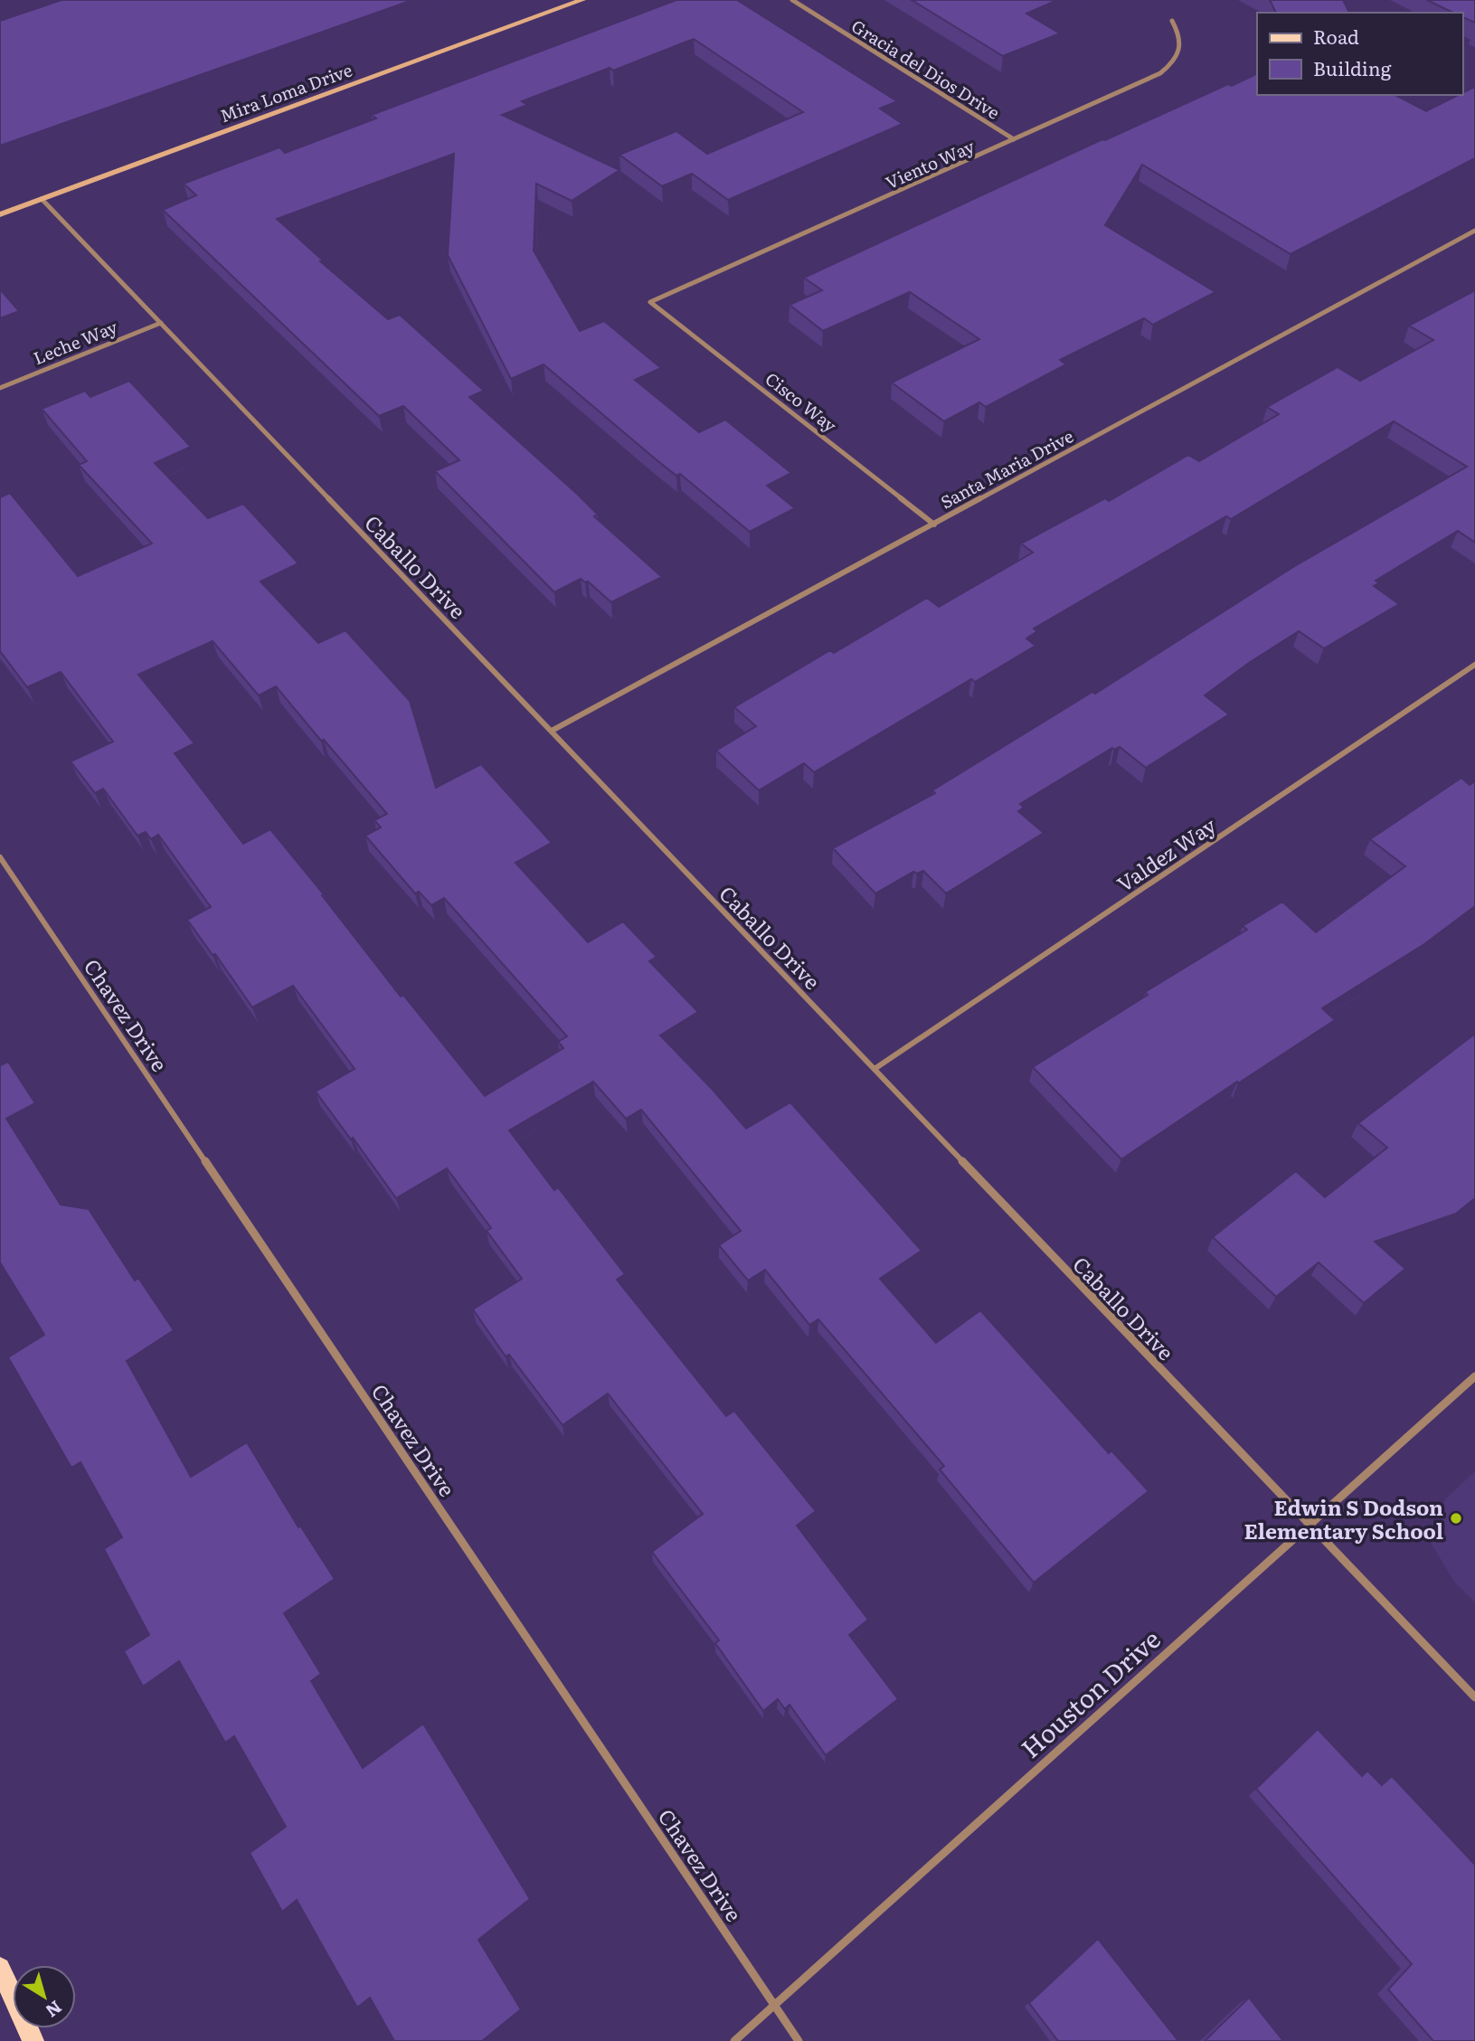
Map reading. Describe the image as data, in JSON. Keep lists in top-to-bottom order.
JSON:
{
  "streets": {
    "street": [
      "Gracia del Dios Drive",
      "Mira Loma Drive",
      "Viento Way",
      "Leche Way",
      "Cisco Way",
      "Santa Maria Drive",
      "Caballo Drive",
      "Valdez Way",
      "Chavez Drive",
      "Houston Drive"
    ]
  },
  "crossings": [
    ["Gracia del Dios Drive", "Viento Way"],
    ["Mira Loma Drive", "Caballo Drive"],
    ["Viento Way", "Cisco Way"],
    ["Leche Way", "Caballo Drive"],
    ["Cisco Way", "Santa Maria Drive"],
    ["Santa Maria Drive", "Caballo Drive"],
    ["Caballo Drive", "Valdez Way"],
    ["Caballo Drive", "Houston Drive"],
    ["Chavez Drive", "Houston Drive"]
  ],
  "places": ["Edwin S Dodson Elementary School"],
  "legend": ["Road", "Building"],
  "north": "bottom right"
}
